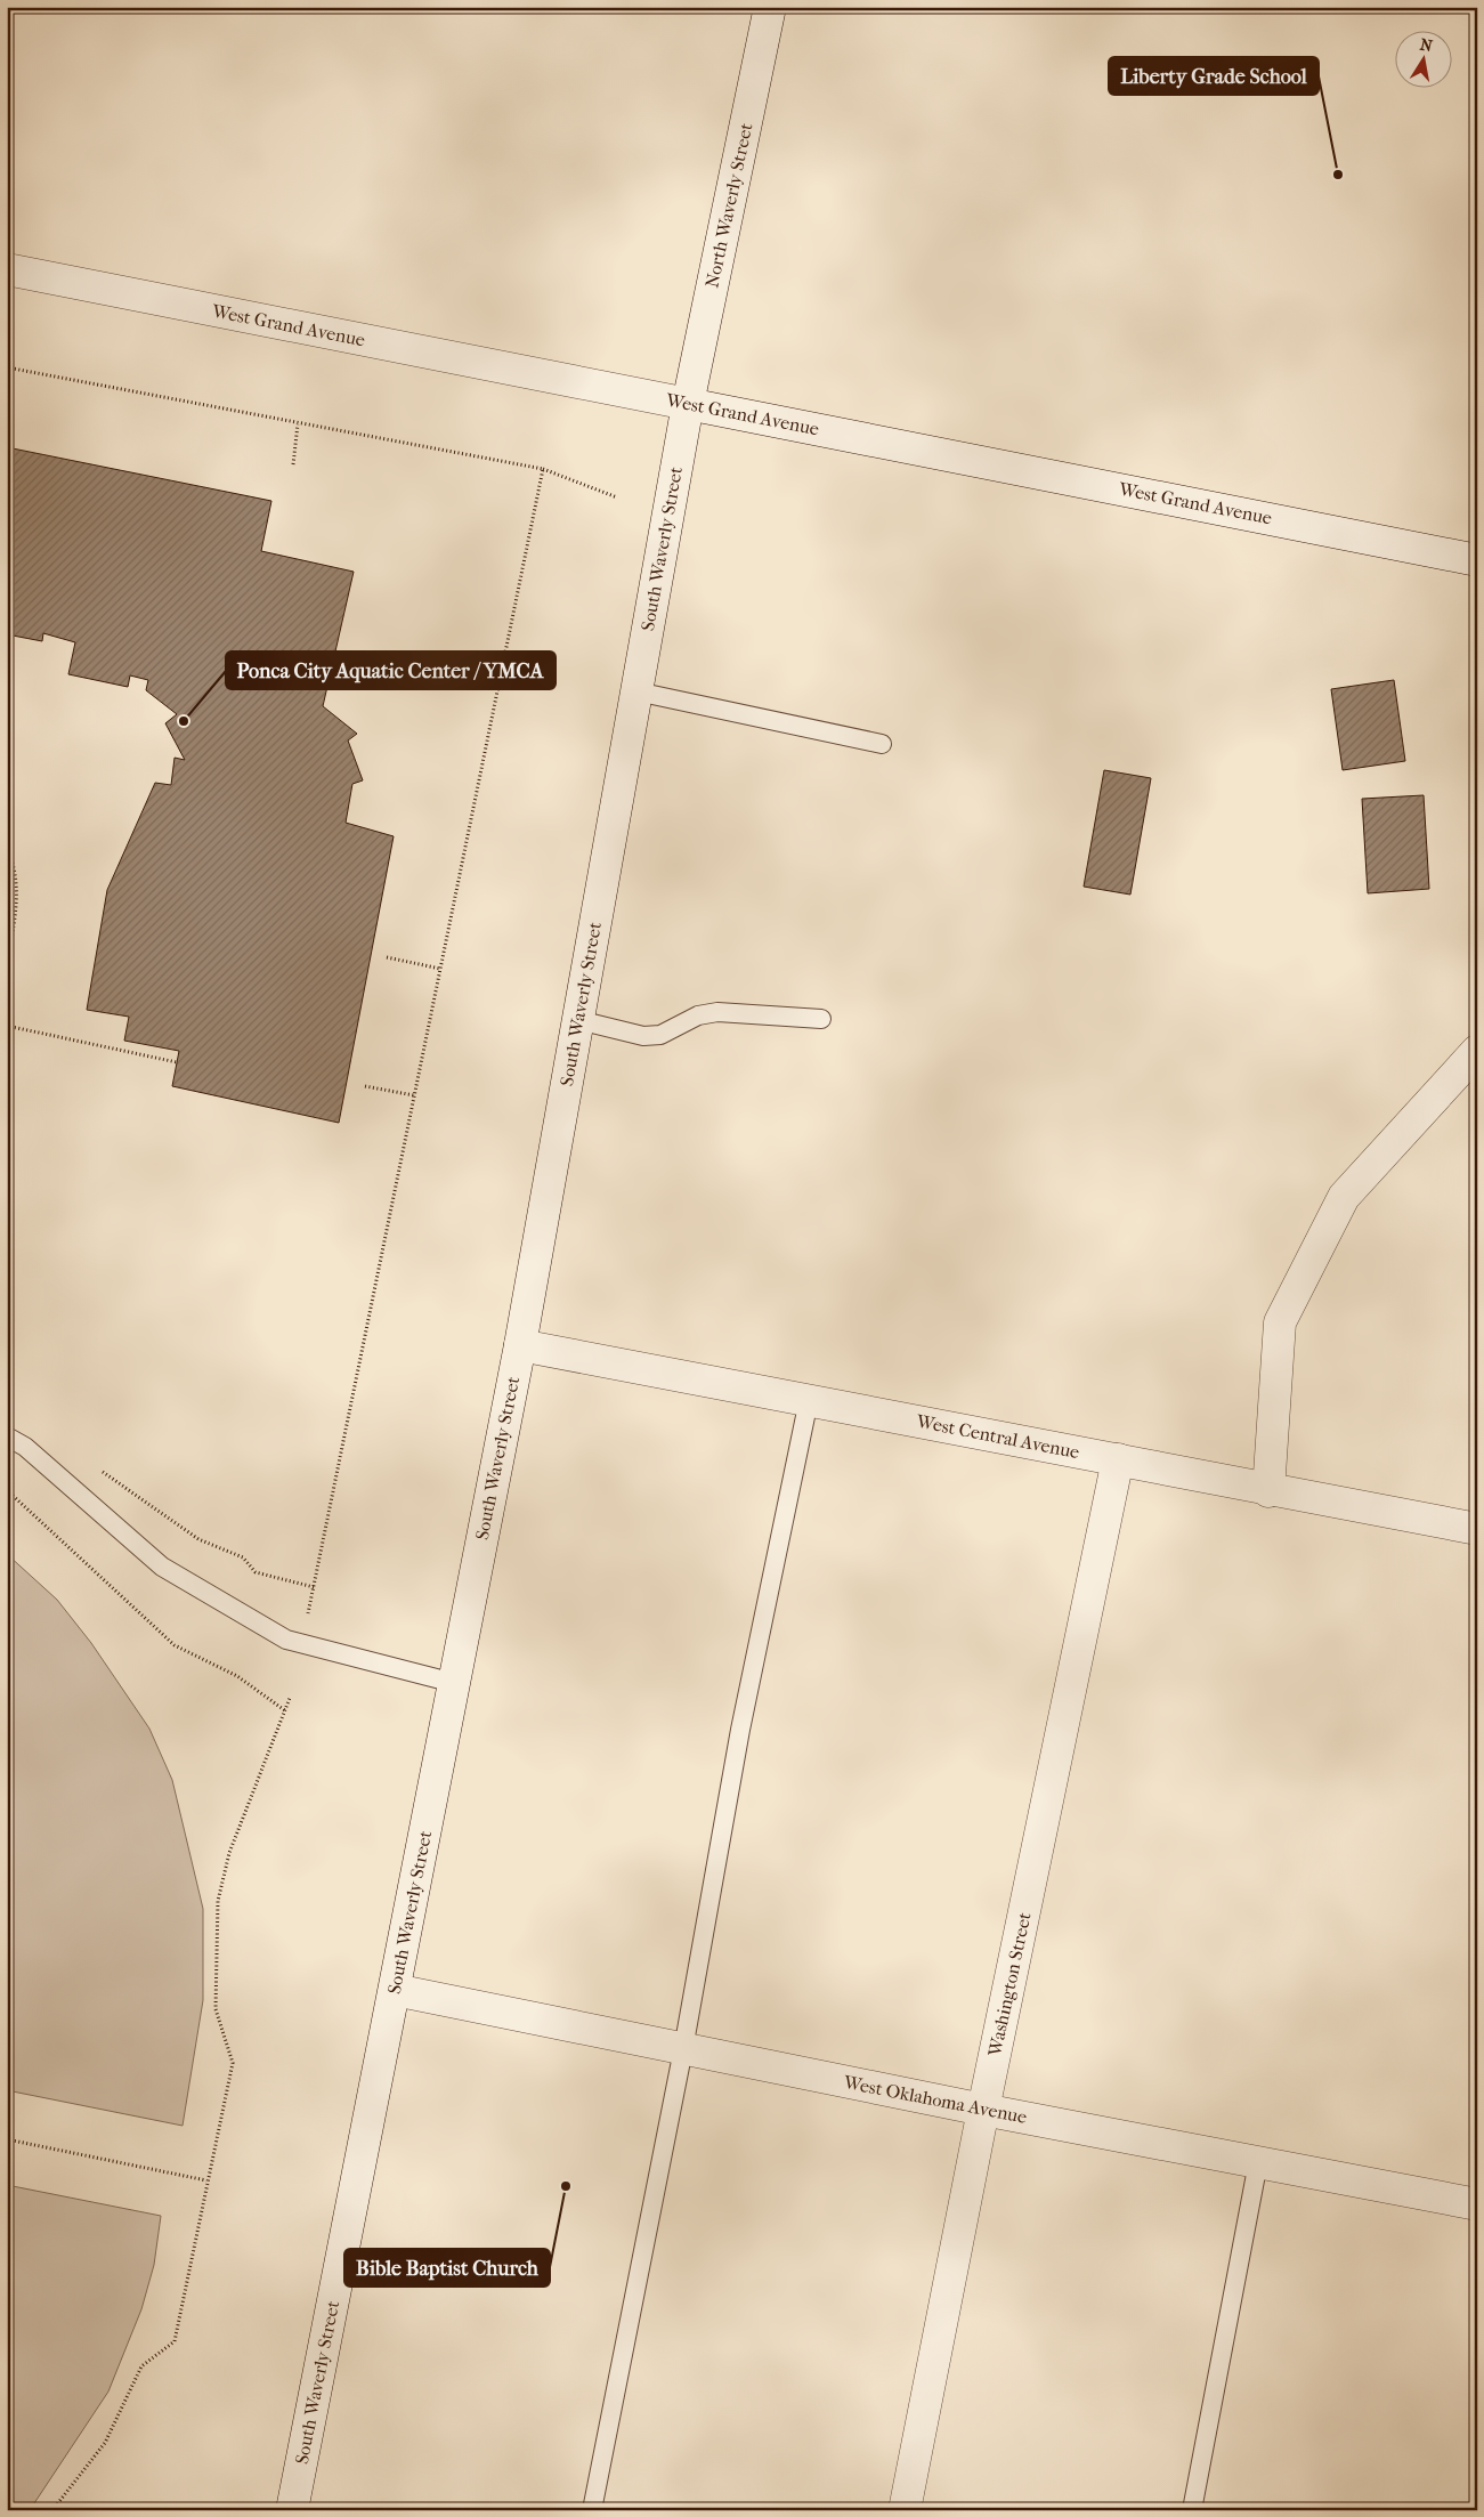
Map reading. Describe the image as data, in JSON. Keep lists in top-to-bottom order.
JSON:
{
  "streets": {
    "street": [
      "North Waverly Street",
      "West Grand Avenue",
      "South Waverly Street",
      "West Central Avenue",
      "Washington Street",
      "West Oklahoma Avenue"
    ]
  },
  "crossings": [
    ["North Waverly Street", "West Grand Avenue"],
    ["North Waverly Street", "South Waverly Street"],
    ["West Grand Avenue", "South Waverly Street"],
    ["South Waverly Street", "West Central Avenue"],
    ["South Waverly Street", "West Oklahoma Avenue"],
    ["West Central Avenue", "Washington Street"],
    ["Washington Street", "West Oklahoma Avenue"]
  ],
  "places": ["Liberty Grade School", "Ponca City Aquatic Center / YMCA", "Bible Baptist Church"],
  "north": "top"
}
